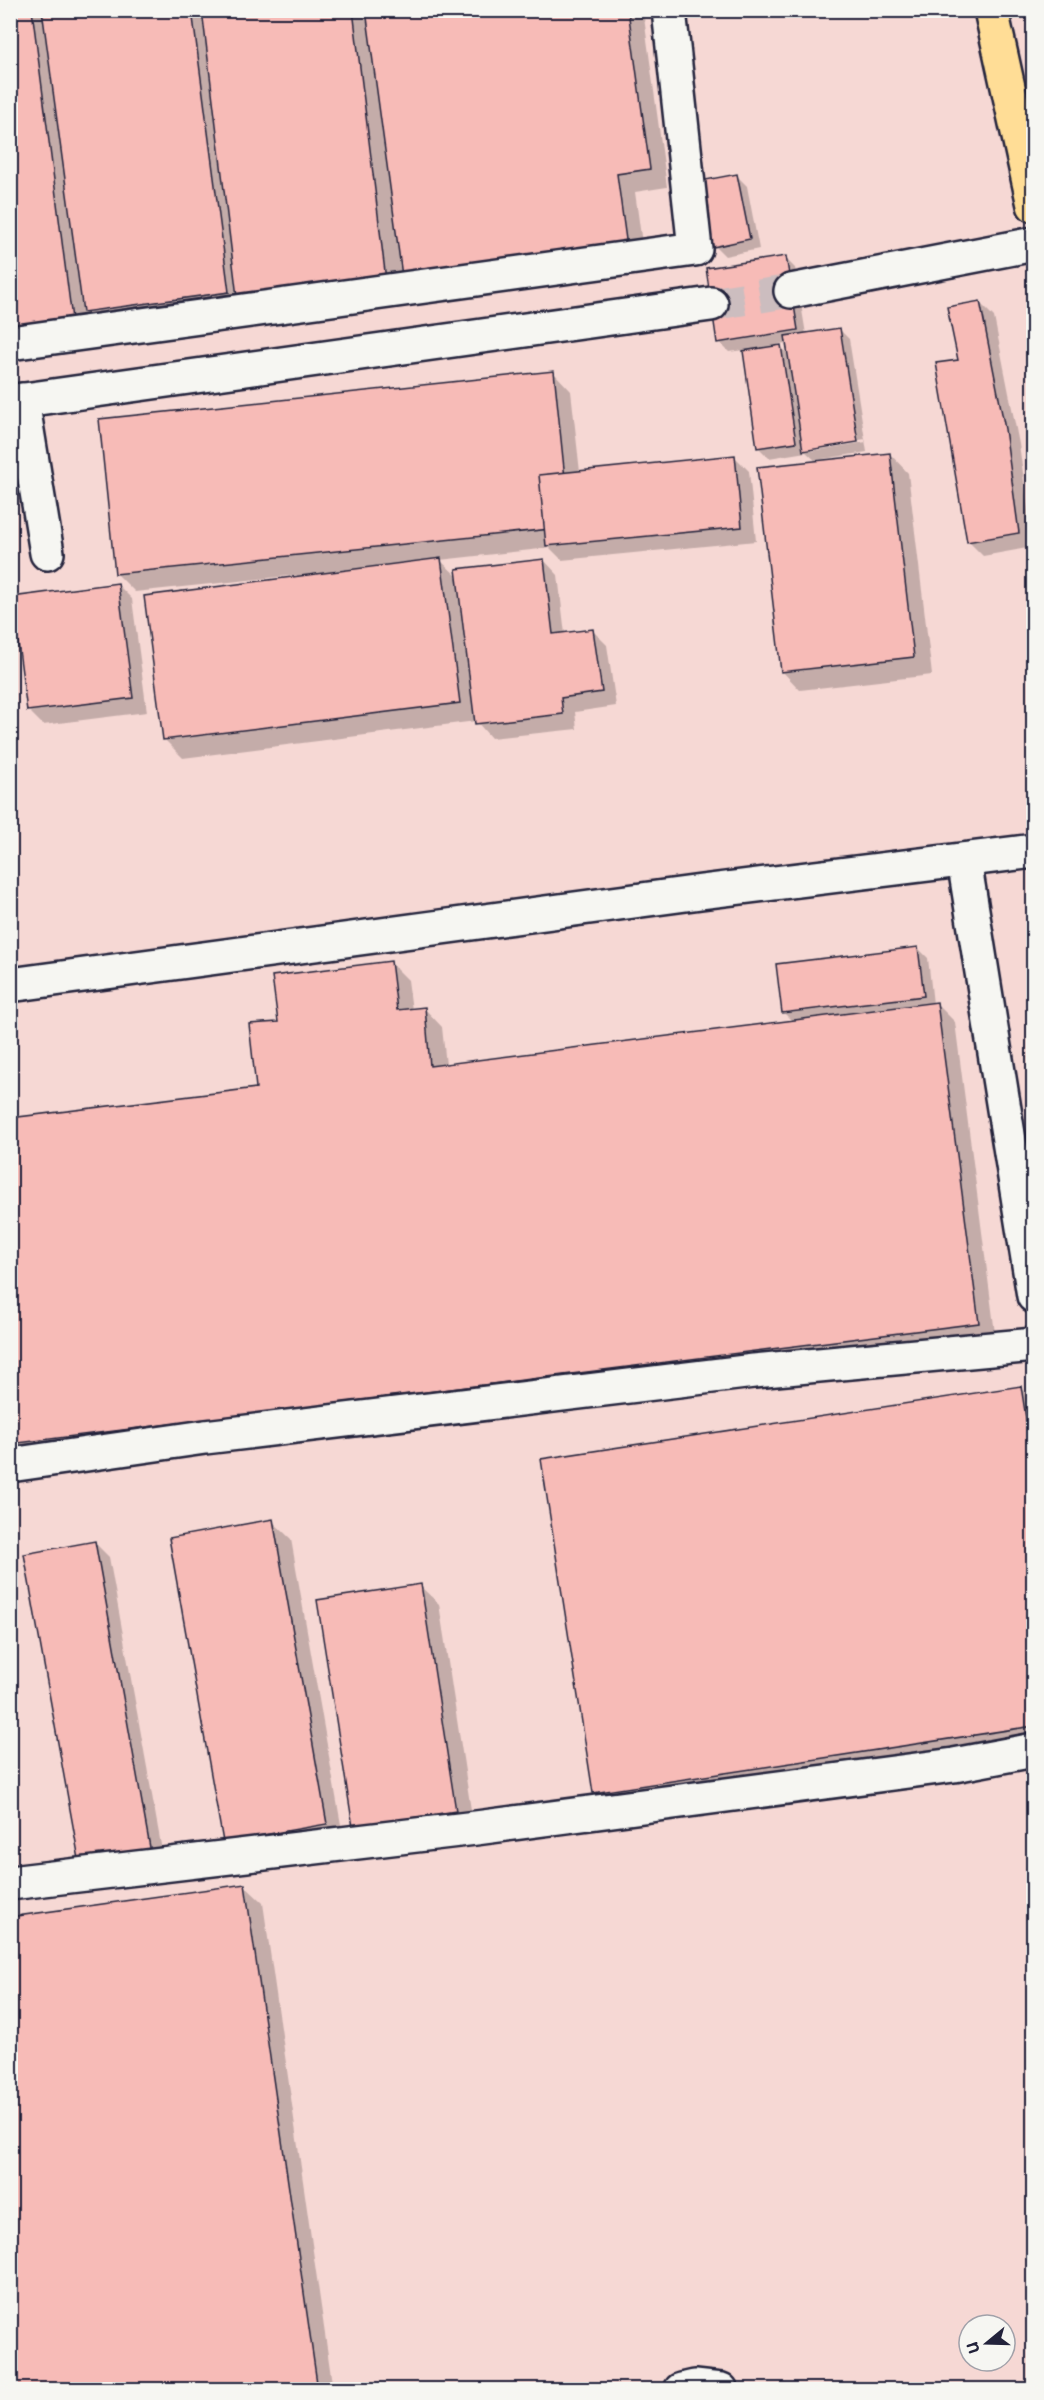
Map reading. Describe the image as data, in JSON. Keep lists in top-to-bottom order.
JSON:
{
  "north": "left"
}
